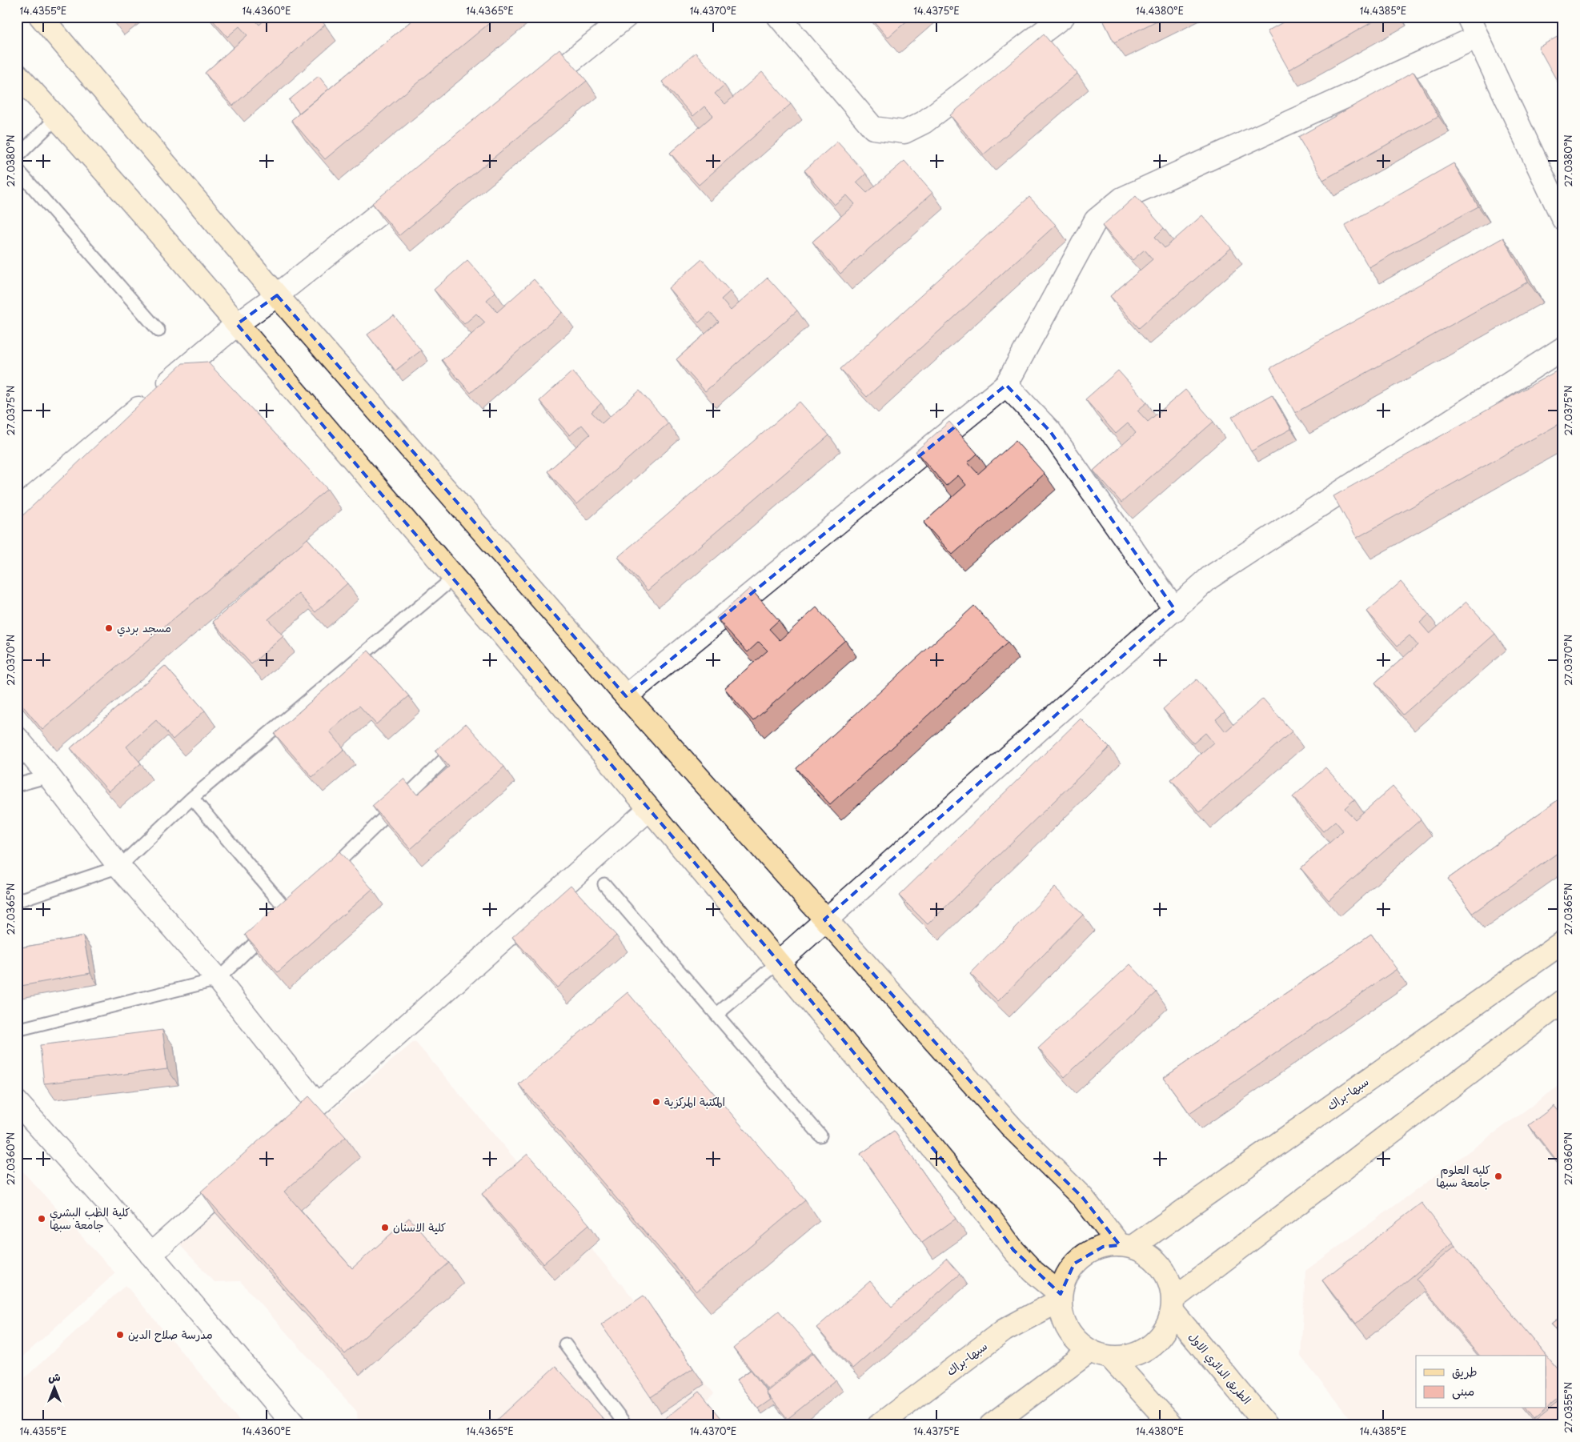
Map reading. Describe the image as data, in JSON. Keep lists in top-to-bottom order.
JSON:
{
  "streets": {
    "main road": ["سبها-براك", "الطريق الدائري الاول"]
  },
  "crossings": [
    ["سبها-براك", "الطريق الدائري الاول"]
  ],
  "places": [
    "مسجد بردي",
    "المكتبة المركزية",
    "كليه العلوم جامعة سبها",
    "كلية الطب البشري جامعة سبها",
    "كلية الاسنان",
    "مدرسة صلاح الدين"
  ],
  "legend": ["طريق", "مبنى"],
  "north": "top",
  "coordinates": [
    "14.4355°E",
    "14.4360°E",
    "14.4365°E",
    "14.4370°E",
    "14.4375°E",
    "14.4380°E",
    "14.4385°E",
    "27.0380°N",
    "27.0375°N",
    "27.0370°N",
    "27.0365°N",
    "27.0360°N",
    "27.0355°N"
  ]
}
